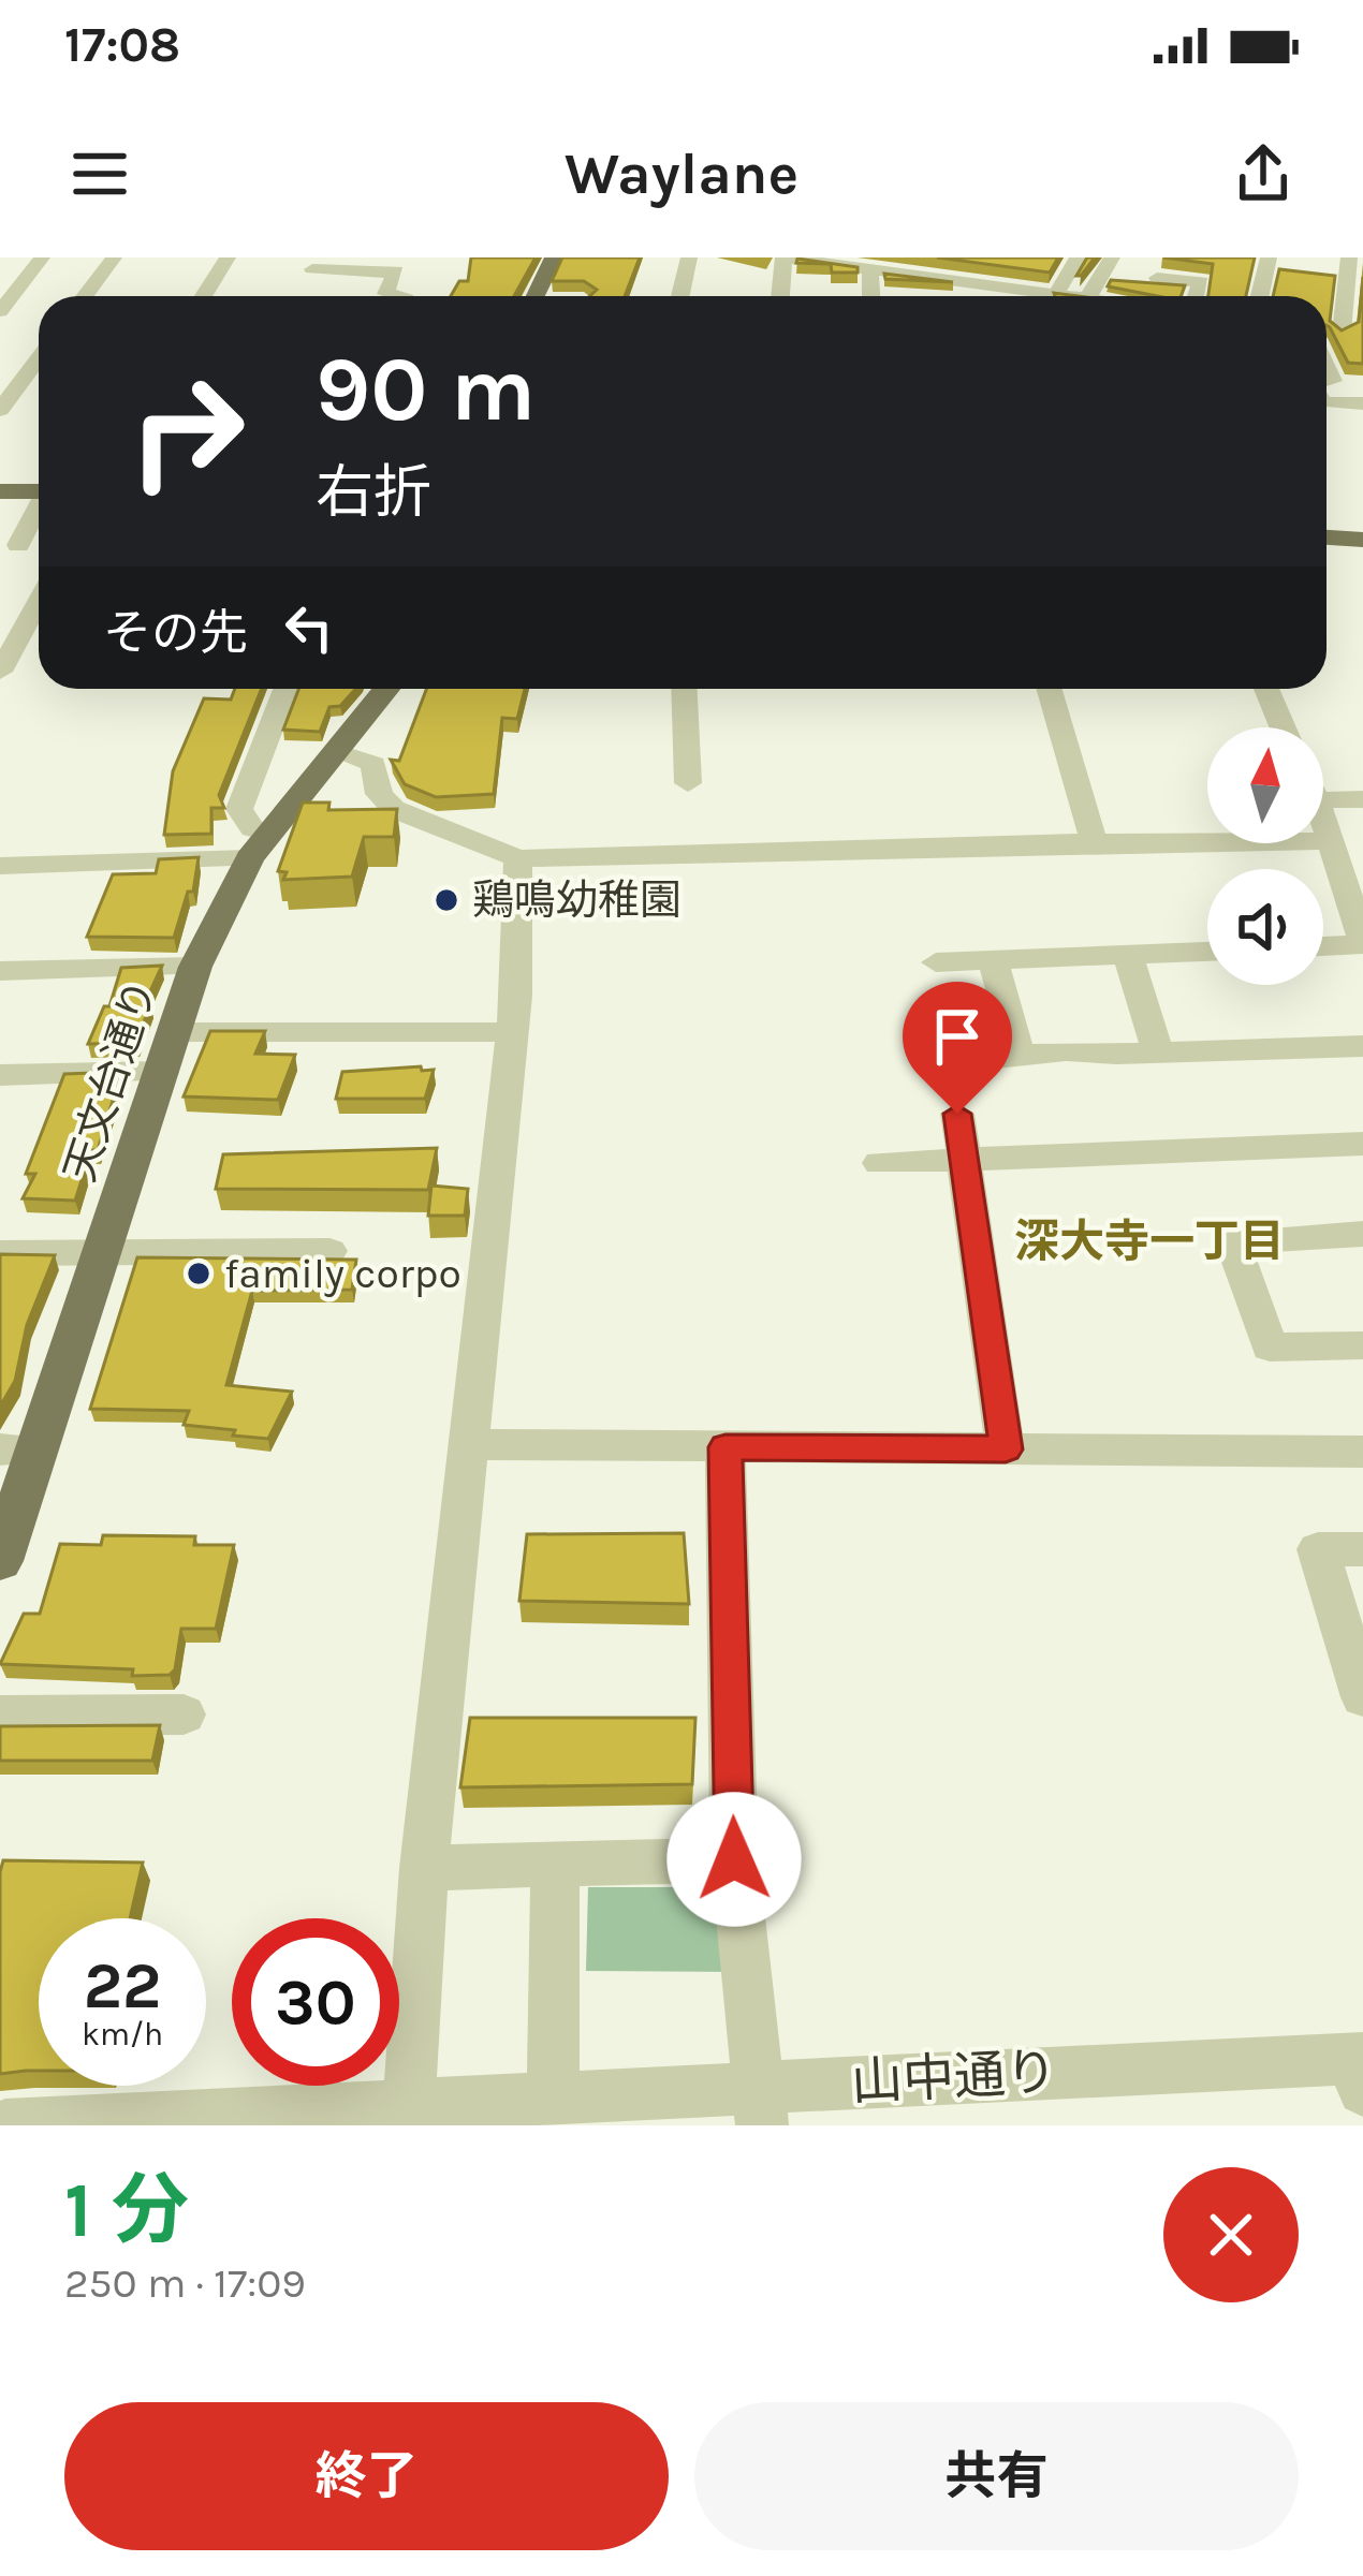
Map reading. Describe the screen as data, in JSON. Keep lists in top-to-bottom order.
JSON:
{
  "streets": {
    "main road": ["天文台通り"],
    "street": ["山中通り"]
  },
  "districts": ["深大寺一丁目"],
  "places": ["鶏鳴幼稚園", "family corpo"],
  "north": "top",
  "page": {
    "status": "17:08",
    "header": "Waylane",
    "turn": ["90 m", "右折"],
    "then": "その先",
    "speed": "22 km/h",
    "limit": "30",
    "heading": ["1 分", "250 m · 17:09"],
    "buttons": ["終了", "共有"]
  }
}
